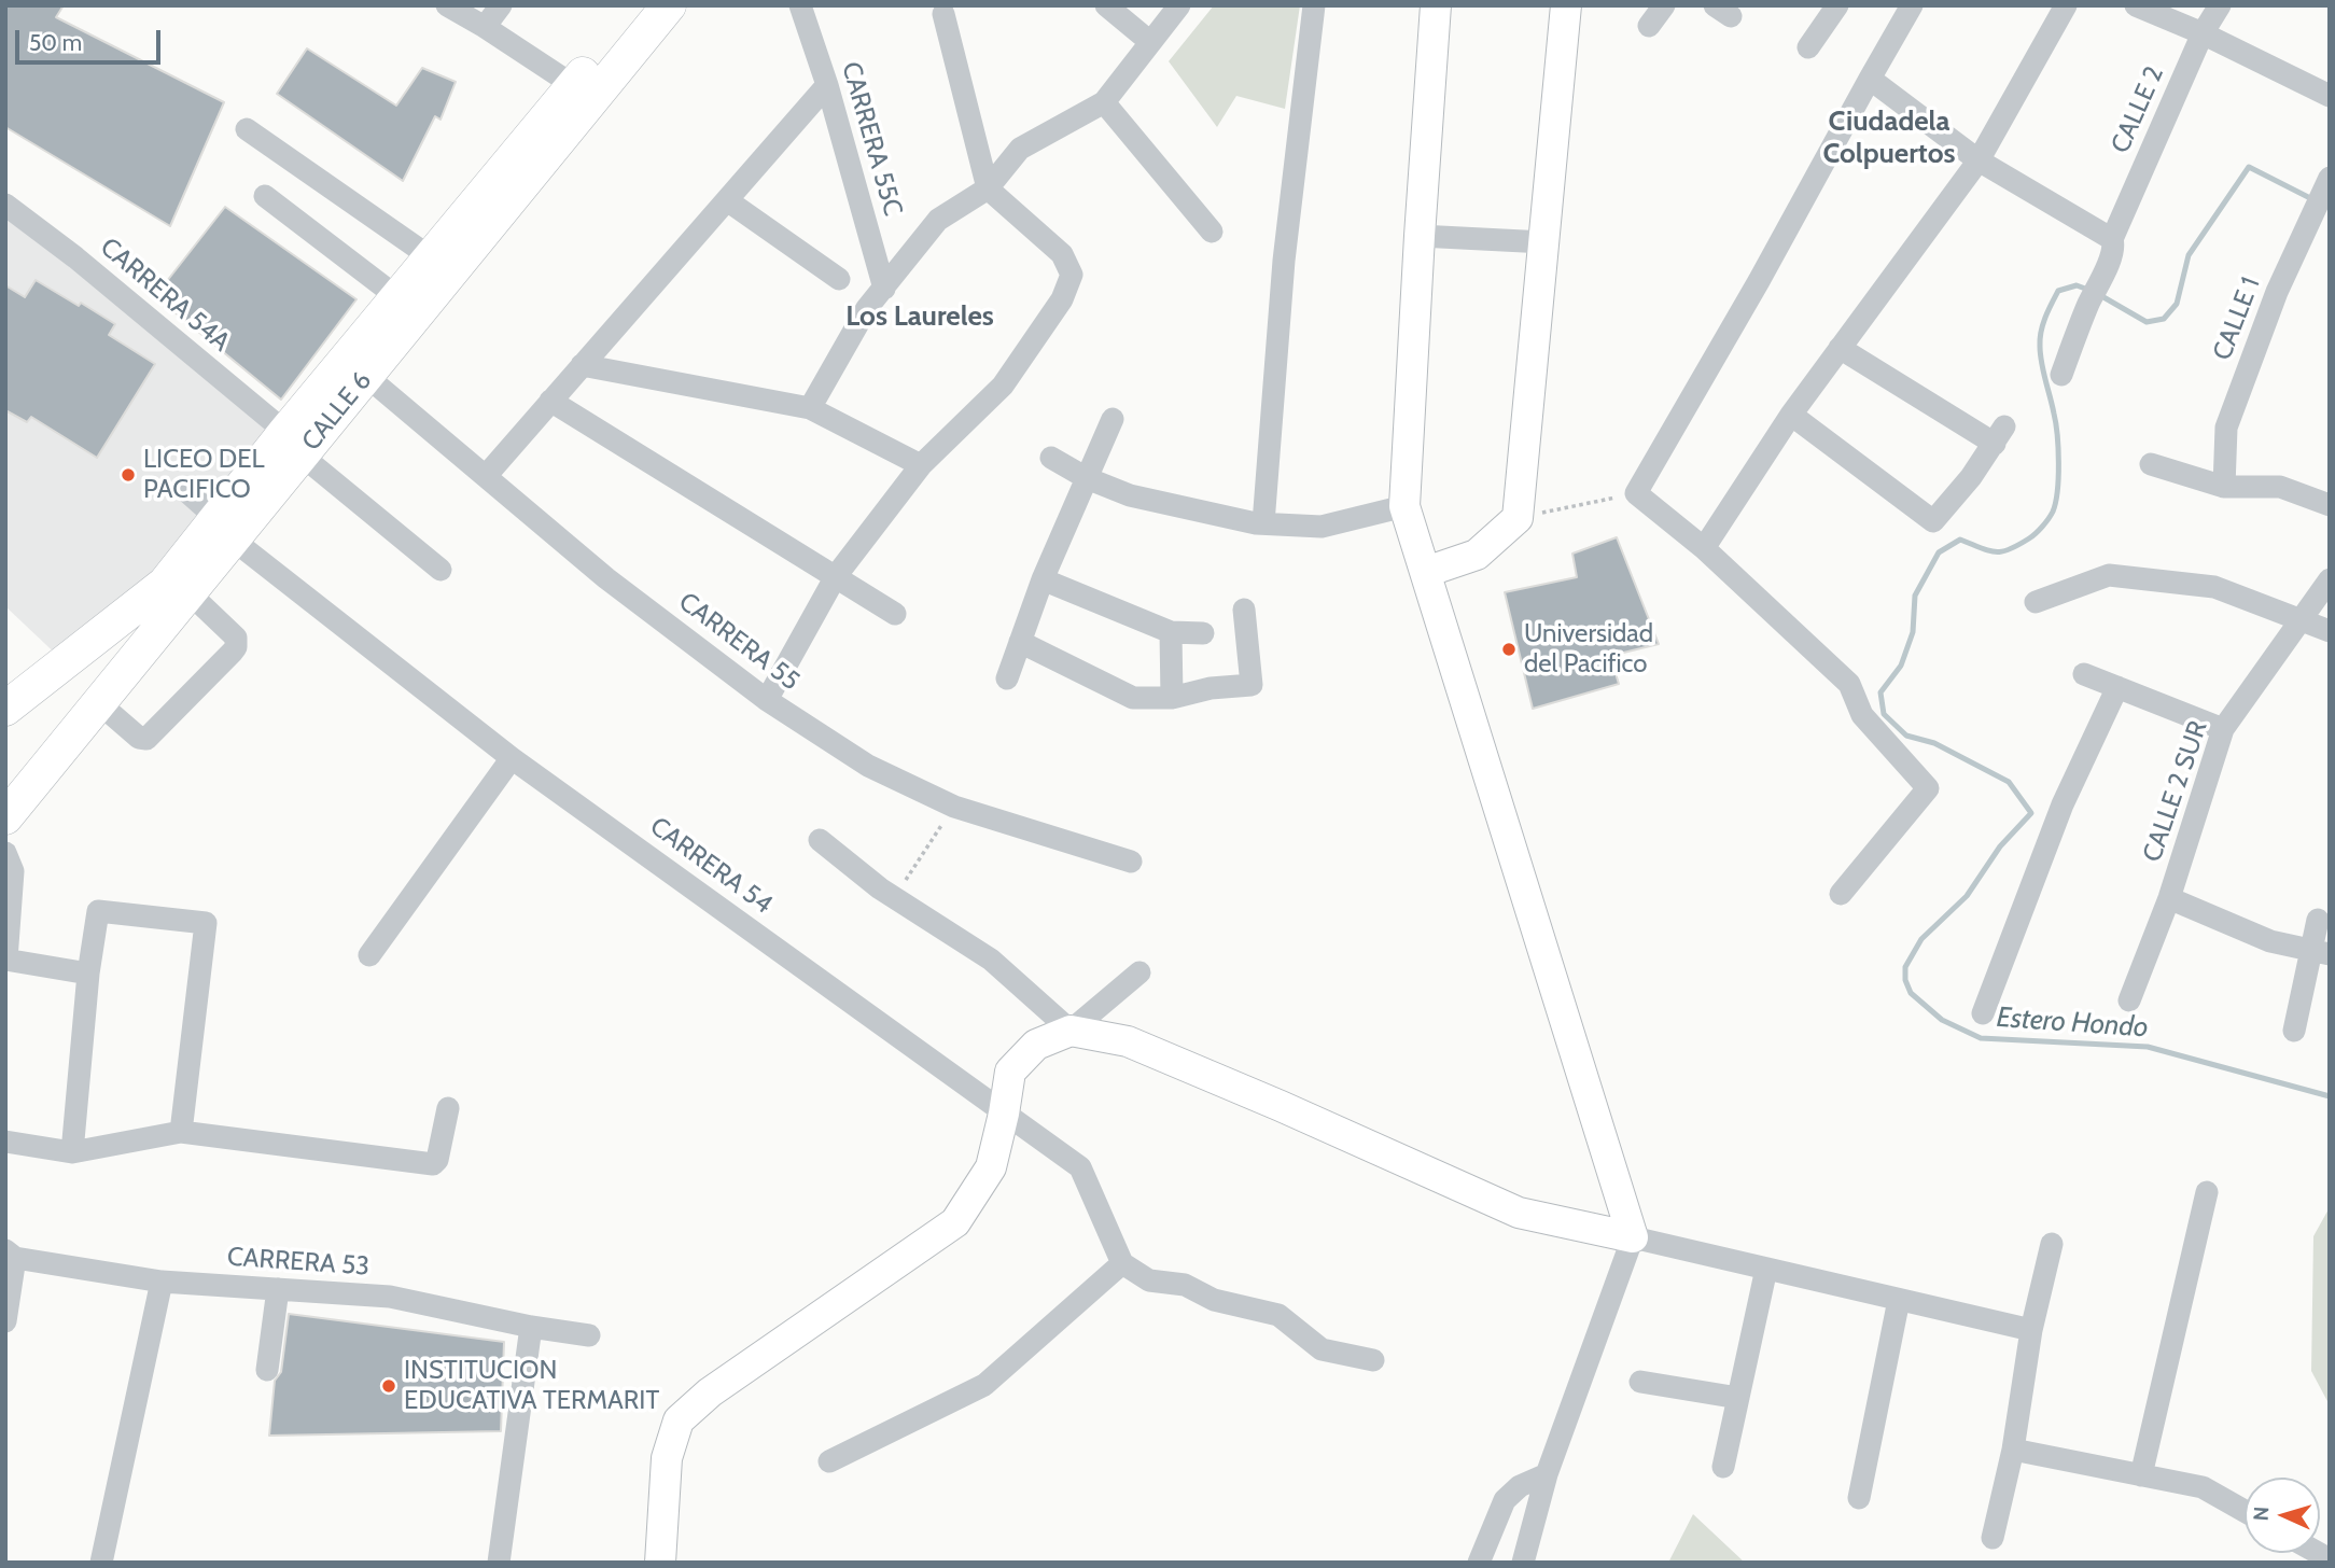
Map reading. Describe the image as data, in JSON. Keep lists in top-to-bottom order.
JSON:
{
  "streets": {
    "highway": ["CALLE 6"],
    "street": [
      "CALLE 2",
      "CARRERA 55C",
      "CARRERA 54A",
      "CALLE 1",
      "CARRERA 55",
      "CALLE 2 SUR",
      "CARRERA 54",
      "CARRERA 53"
    ]
  },
  "crossings": [
    ["CARRERA 54A", "CALLE 6"],
    ["CALLE 6", "CARRERA 55"],
    ["CALLE 6", "CARRERA 54"]
  ],
  "districts": ["Ciudadela Colpuertos", "Los Laureles"],
  "water": ["Estero Hondo"],
  "places": ["LICEO DEL PACIFICO", "Universidad del Pacifico", "INSTITUCION EDUCATIVA TERMARIT"],
  "scale_bar": "50 m",
  "north": "left"
}
